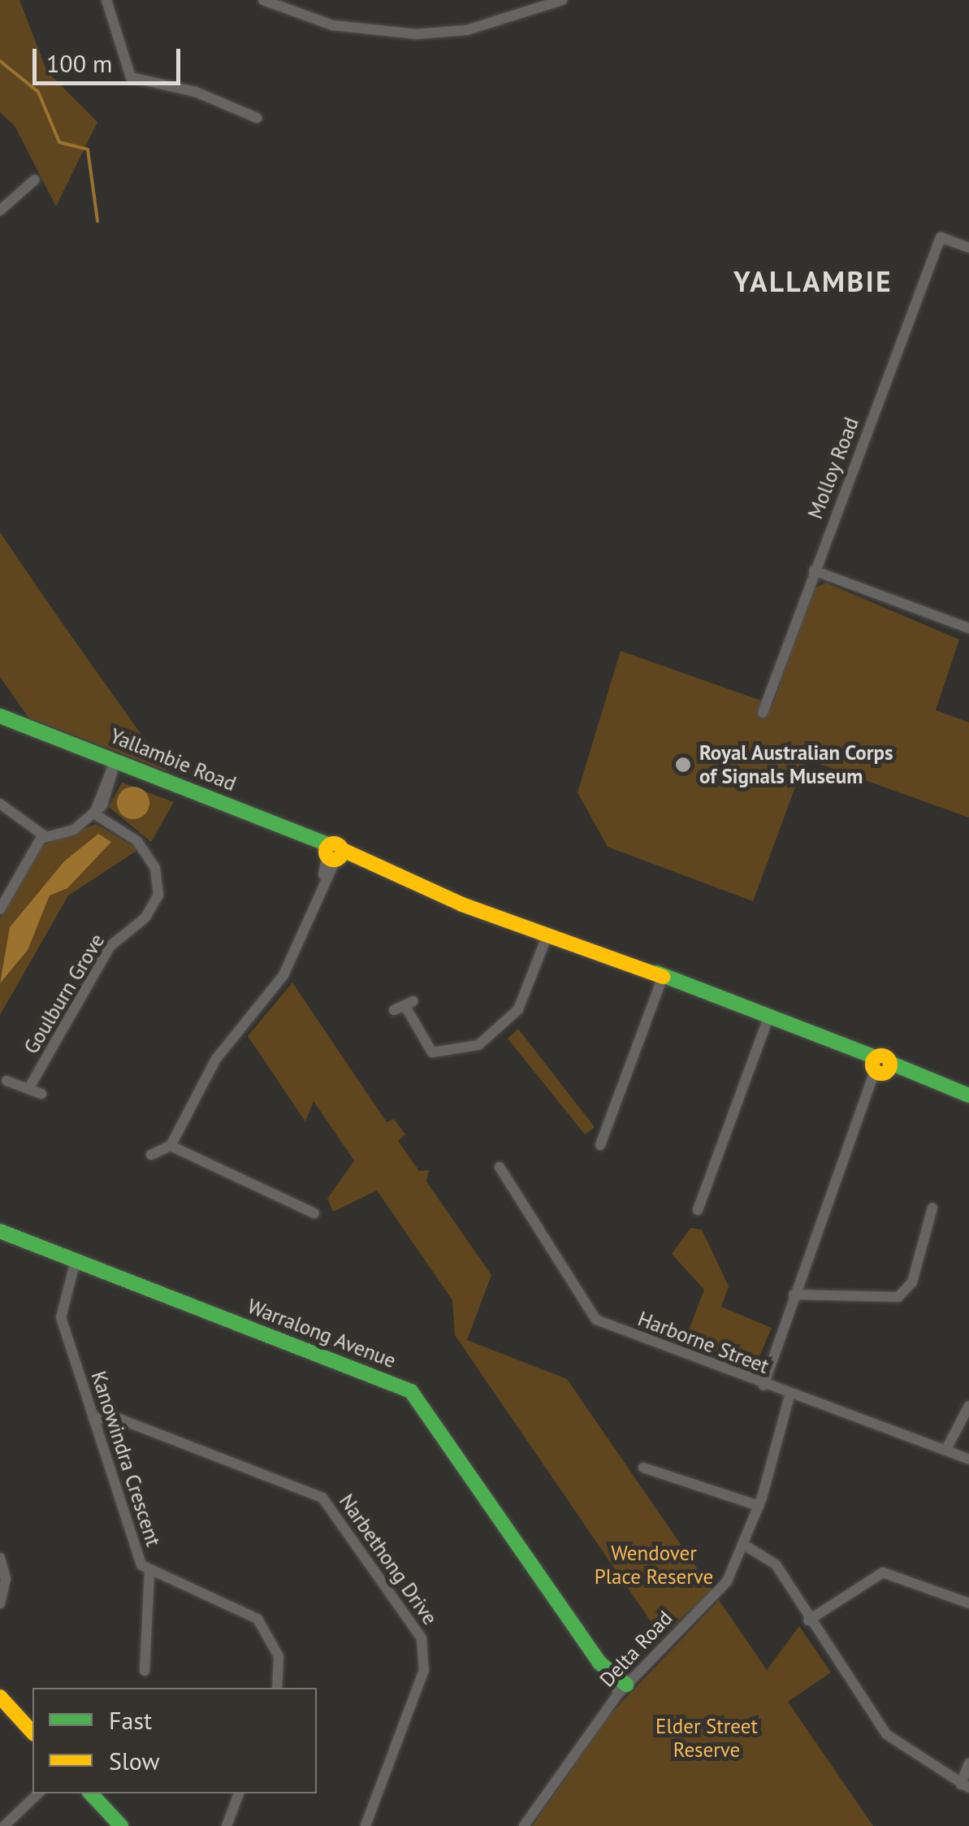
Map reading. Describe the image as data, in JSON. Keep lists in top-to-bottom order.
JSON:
{
  "streets": {
    "street": [
      "Molloy Road",
      "Yallambie Road",
      "Goulburn Grove",
      "Warralong Avenue",
      "Harborne Street",
      "Kanowindra Crescent",
      "Narbethong Drive",
      "Delta Road"
    ]
  },
  "crossings": [
    ["Warralong Avenue", "Kanowindra Crescent"],
    ["Warralong Avenue", "Delta Road"],
    ["Harborne Street", "Delta Road"],
    ["Kanowindra Crescent", "Narbethong Drive"]
  ],
  "districts": ["YALLAMBIE"],
  "parks": ["Wendover Place Reserve", "Elder Street Reserve"],
  "places": ["Royal Australian Corps of Signals Museum"],
  "legend": ["Fast", "Slow"],
  "scale_bar": "100 m"
}
